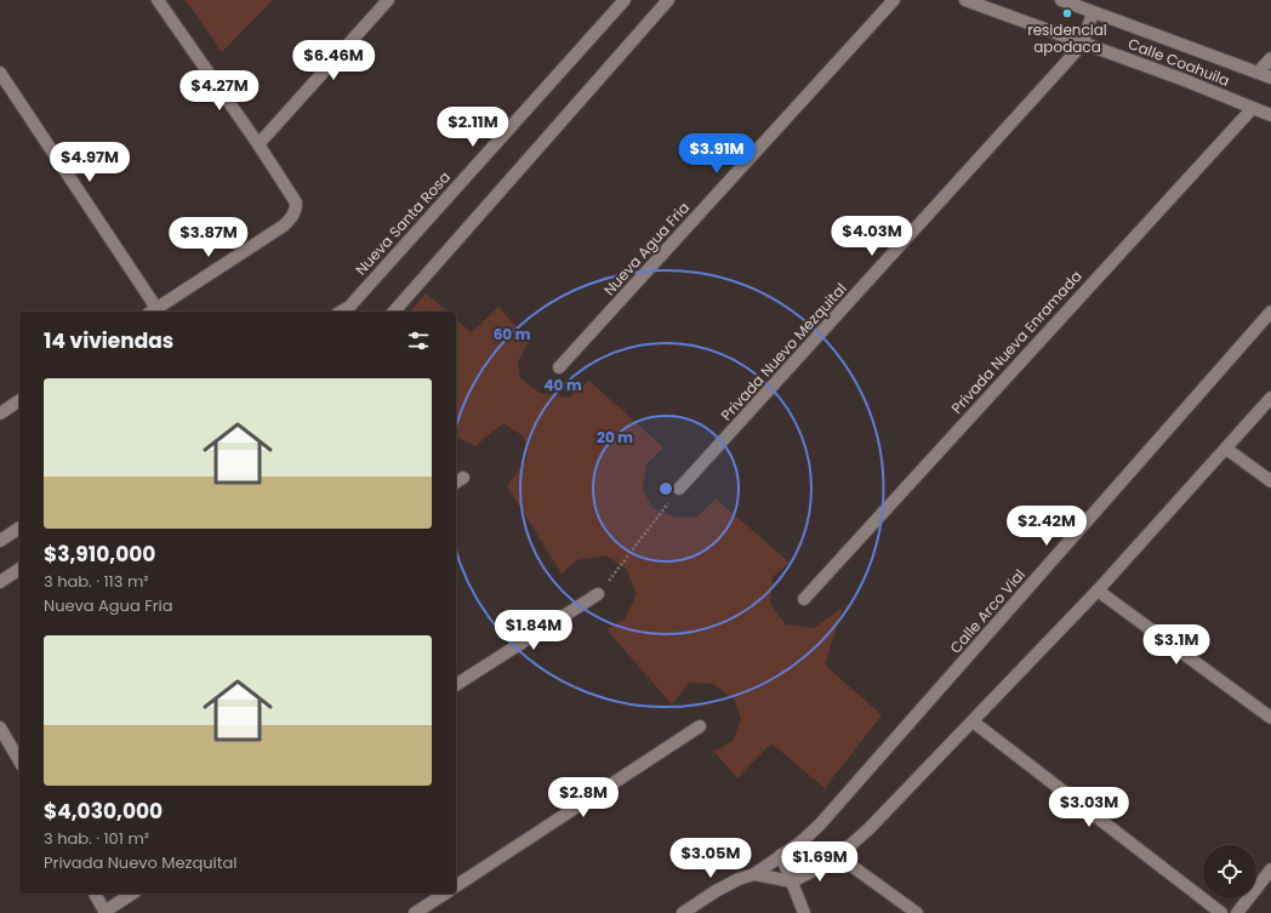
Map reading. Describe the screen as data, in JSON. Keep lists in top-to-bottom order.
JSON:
{
  "streets": {
    "street": [
      "Calle Coahuila",
      "Nueva Santa Rosa",
      "Nueva Agua Fria",
      "Privada Nueva Enramada",
      "Privada Nuevo Mezquital",
      "Calle Arco Vial"
    ]
  },
  "crossings": [
    ["Calle Coahuila", "Privada Nueva Enramada"],
    ["Calle Coahuila", "Privada Nuevo Mezquital"]
  ],
  "places": ["residencial apodaca"],
  "page": {
    "price": [
      "$6.46M",
      "$4.27M",
      "$2.11M",
      "$3.91M",
      "$4.97M",
      "$4.03M",
      "$3.87M",
      "$2.42M",
      "$1.84M",
      "$3.1M",
      "$2.8M",
      "$3.03M",
      "$3.05M",
      "$1.69M"
    ],
    "heading": "14 viviendas",
    "list": [
      {
        "name": "$3,910,000",
        "note": "3 hab. · 113 m² · Nueva Agua Fria"
      },
      {
        "name": "$4,030,000",
        "note": "3 hab. · 101 m² · Privada Nuevo Mezquital"
      }
    ]
  },
  "rings": ["60 m", "40 m", "20 m"]
}
